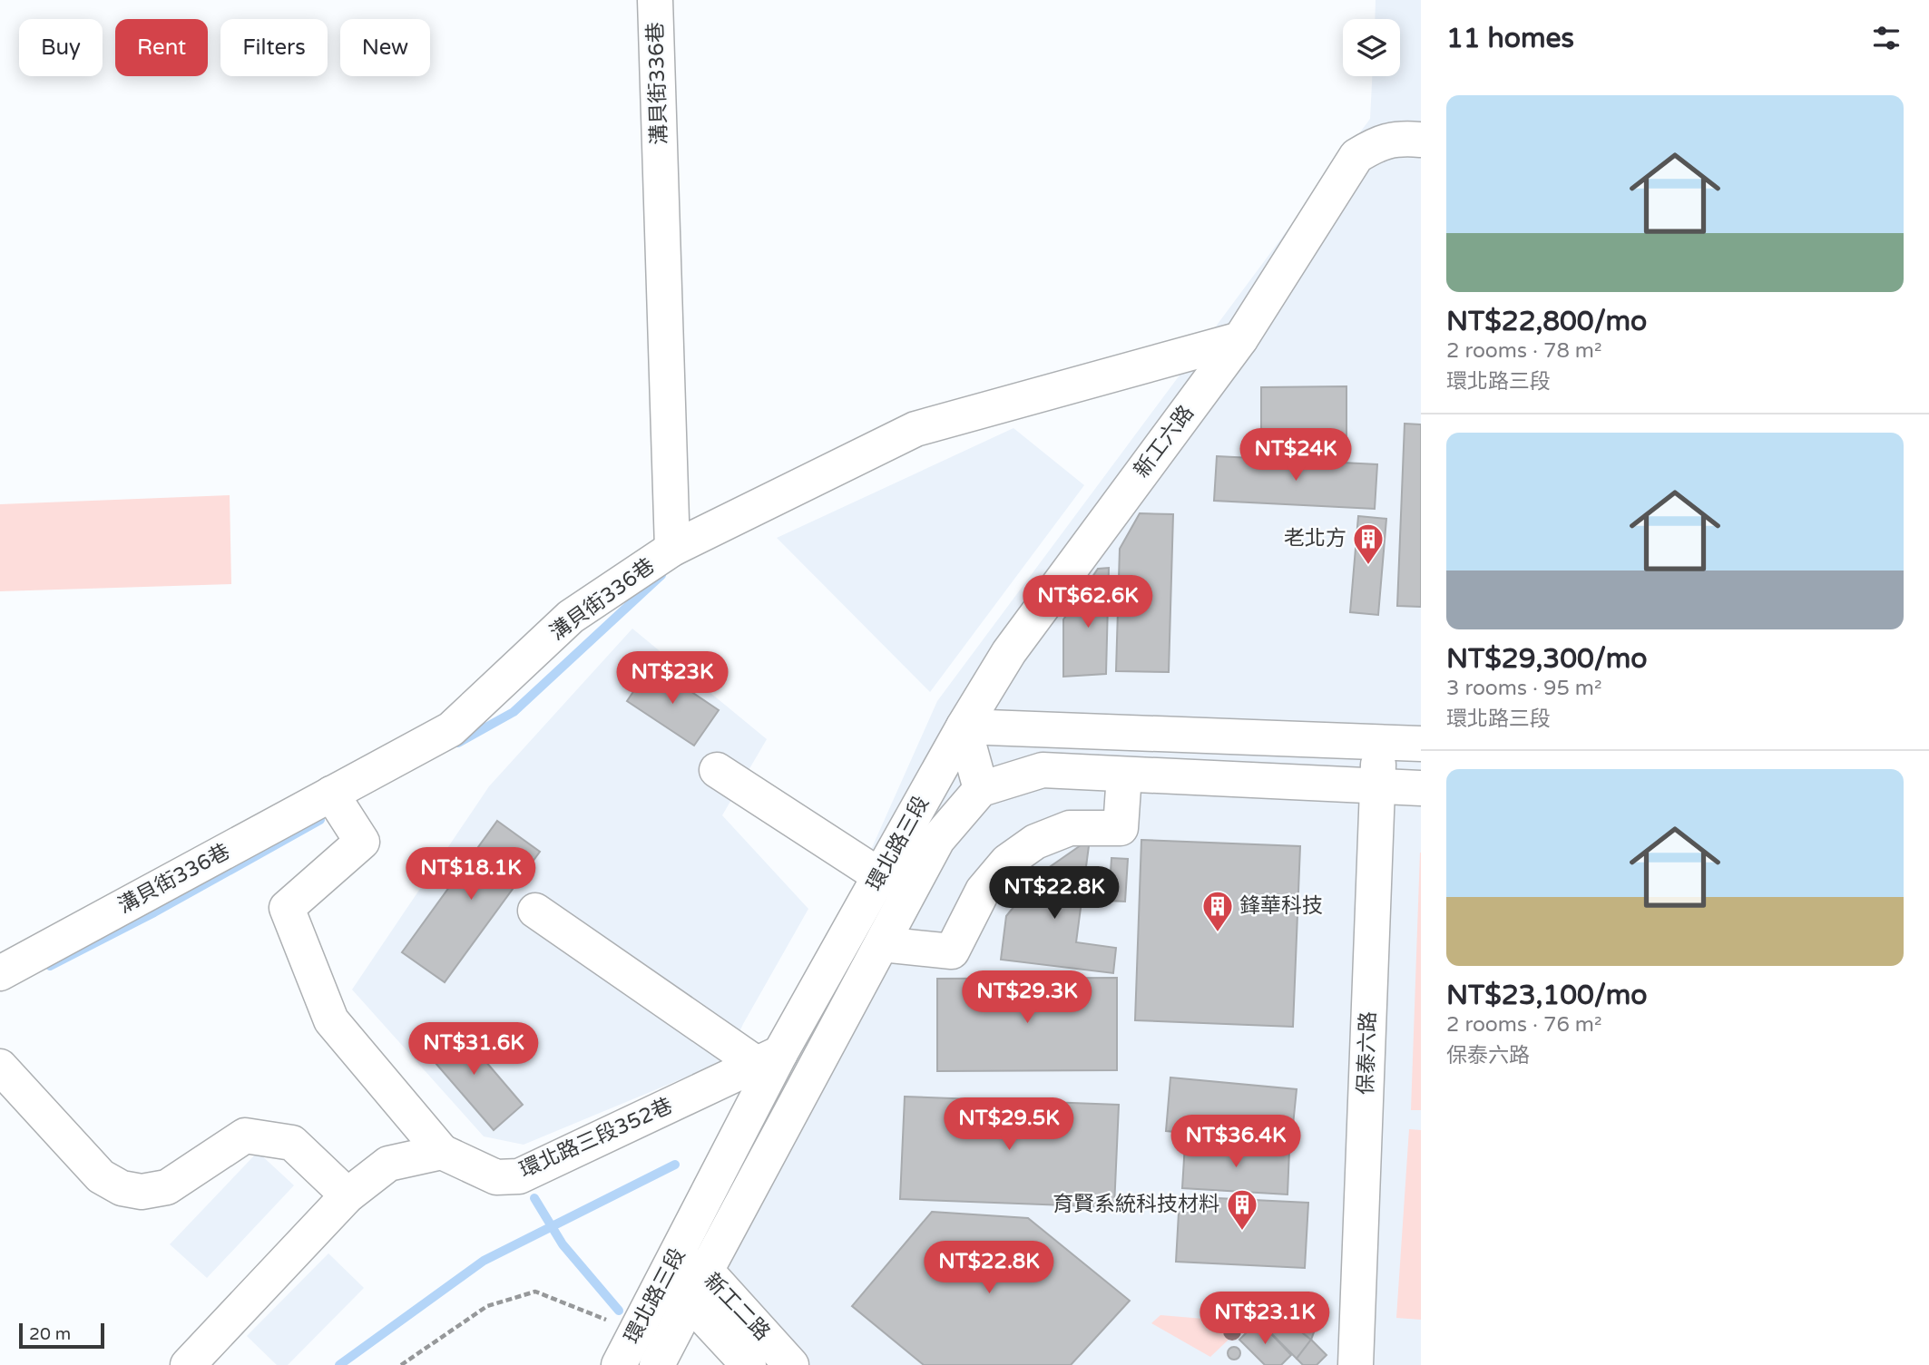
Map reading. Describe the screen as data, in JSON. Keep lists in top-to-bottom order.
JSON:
{
  "streets": {
    "street": [
      "溝貝街336巷",
      "新工六路",
      "環北路三段",
      "保泰六路",
      "環北路三段352巷",
      "新工二路"
    ]
  },
  "crossings": [
    ["新工六路", "環北路三段"],
    ["環北路三段", "環北路三段352巷"],
    ["環北路三段", "新工二路"]
  ],
  "places": {
    "building": ["老北方", "鋒華科技", "育賢系統科技材料"]
  },
  "scale_bar": "20 m",
  "page": {
    "heading": "11 homes",
    "chip": [
      "Buy",
      "Rent",
      "Filters",
      "New"
    ],
    "list": [
      {
        "name": "NT$22,800/mo",
        "note": "2 rooms · 78 m² · 環北路三段"
      },
      {
        "name": "NT$29,300/mo",
        "note": "3 rooms · 95 m² · 環北路三段"
      },
      {
        "name": "NT$23,100/mo",
        "note": "2 rooms · 76 m² · 保泰六路"
      }
    ],
    "price": [
      "NT$24K",
      "NT$62.6K",
      "NT$23K",
      "NT$18.1K",
      "NT$22.8K",
      "NT$29.3K",
      "NT$31.6K",
      "NT$29.5K",
      "NT$36.4K",
      "NT$22.8K",
      "NT$23.1K"
    ],
    "scale": "20 m"
  }
}
